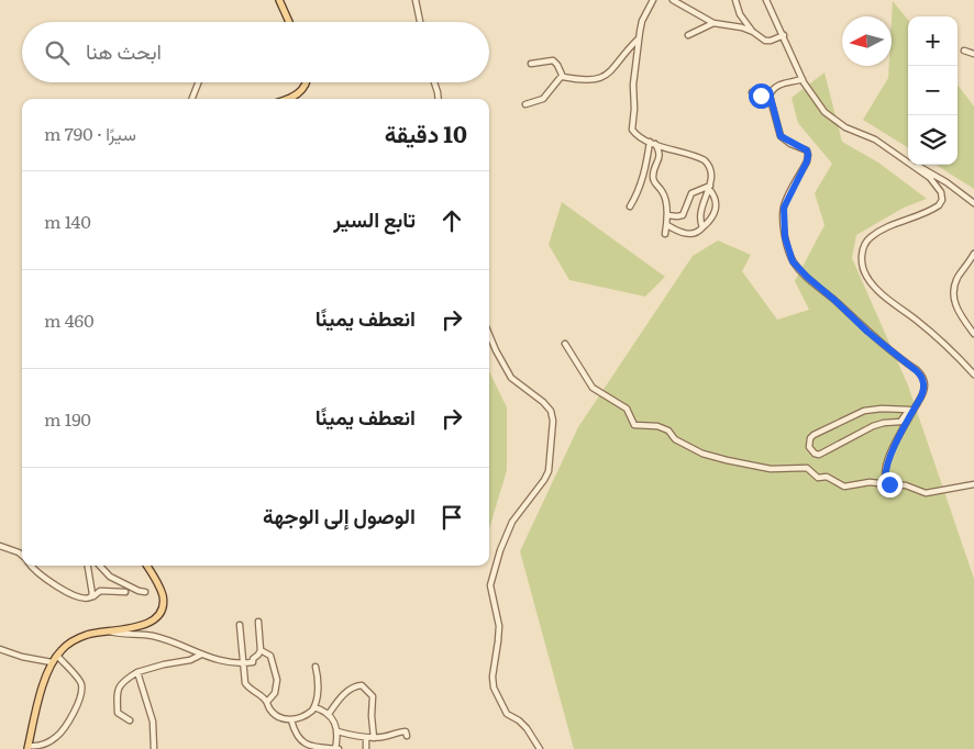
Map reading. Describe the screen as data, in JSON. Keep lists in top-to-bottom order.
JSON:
{
  "north": "left",
  "page": {
    "map_buttons": ["+", "−"],
    "search": "ابحث هنا",
    "heading": ["10 دقيقة", "سيرًا · 790 m"],
    "list": [
      ["تابع السير", "140 m"],
      ["انعطف يمينًا", "460 m"],
      ["انعطف يمينًا", "190 m"],
      "الوصول إلى الوجهة"
    ]
  }
}
